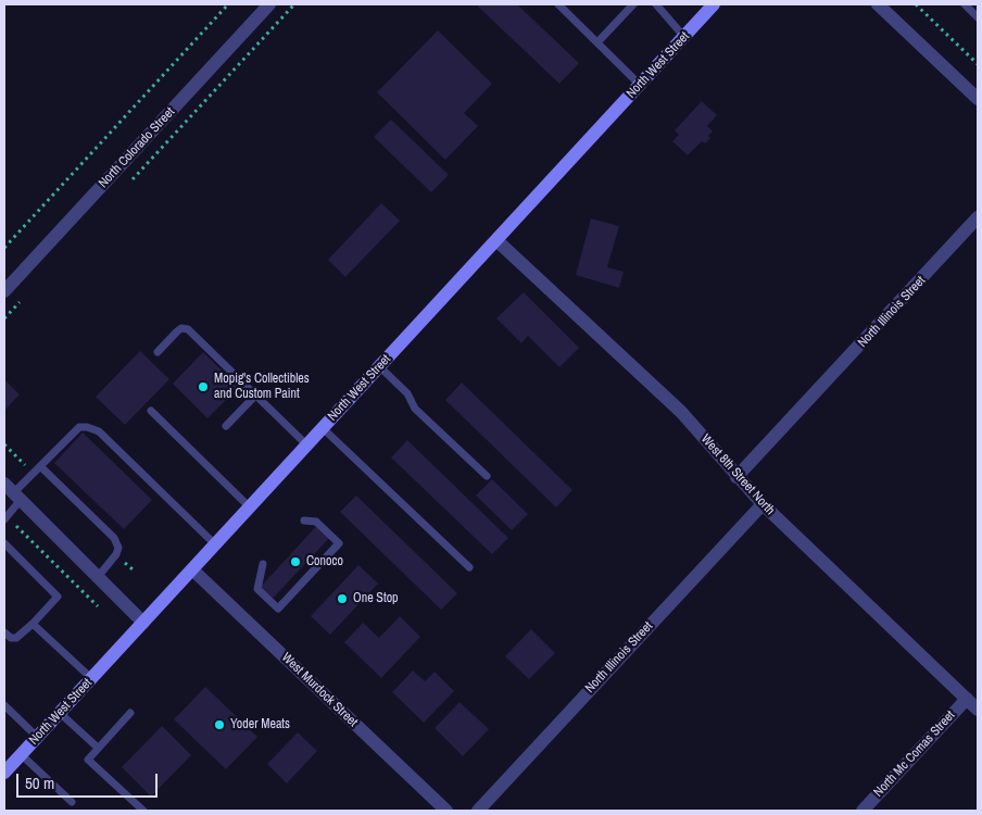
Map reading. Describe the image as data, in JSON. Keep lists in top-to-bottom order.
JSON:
{
  "streets": {
    "main road": ["North West Street"],
    "street": [
      "North Colorado Street",
      "North Illinois Street",
      "West 8th Street North",
      "West Murdock Street",
      "North Mc Comas Street"
    ]
  },
  "crossings": [
    ["North West Street", "West 8th Street North"],
    ["North West Street", "West Murdock Street"],
    ["North Illinois Street", "West 8th Street North"],
    ["West 8th Street North", "North Mc Comas Street"]
  ],
  "places": [
    "Mopig's Collectibles and Custom Paint",
    "Conoco",
    "One Stop",
    "Yoder Meats"
  ],
  "scale_bar": "50 m"
}
